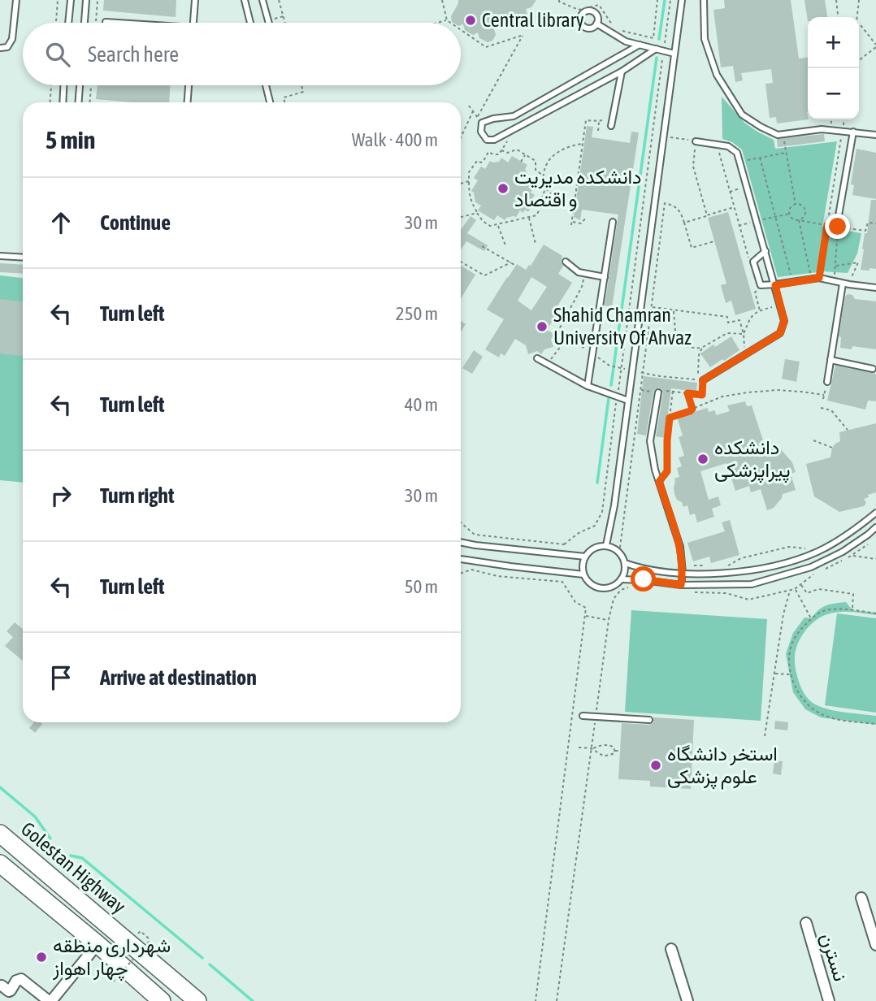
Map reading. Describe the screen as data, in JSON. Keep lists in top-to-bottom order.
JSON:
{
  "streets": {
    "highway": ["Golestan Highway"],
    "street": ["نسترن"]
  },
  "places": [
    "Central library",
    "دانشکده مدیریت و اقتصاد",
    "Shahid Chamran University Of Ahvaz",
    "دانشکده پیراپزشکی",
    "استخر دانشگاه علوم پزشکی",
    "شهرداری منطقه چهار اهواز"
  ],
  "page": {
    "map_buttons": ["+", "−"],
    "search": "Search here",
    "heading": ["5 min", "Walk · 400 m"],
    "list": [
      ["Continue", "30 m"],
      ["Turn left", "250 m"],
      ["Turn left", "40 m"],
      ["Turn right", "30 m"],
      ["Turn left", "50 m"],
      "Arrive at destination"
    ]
  }
}
